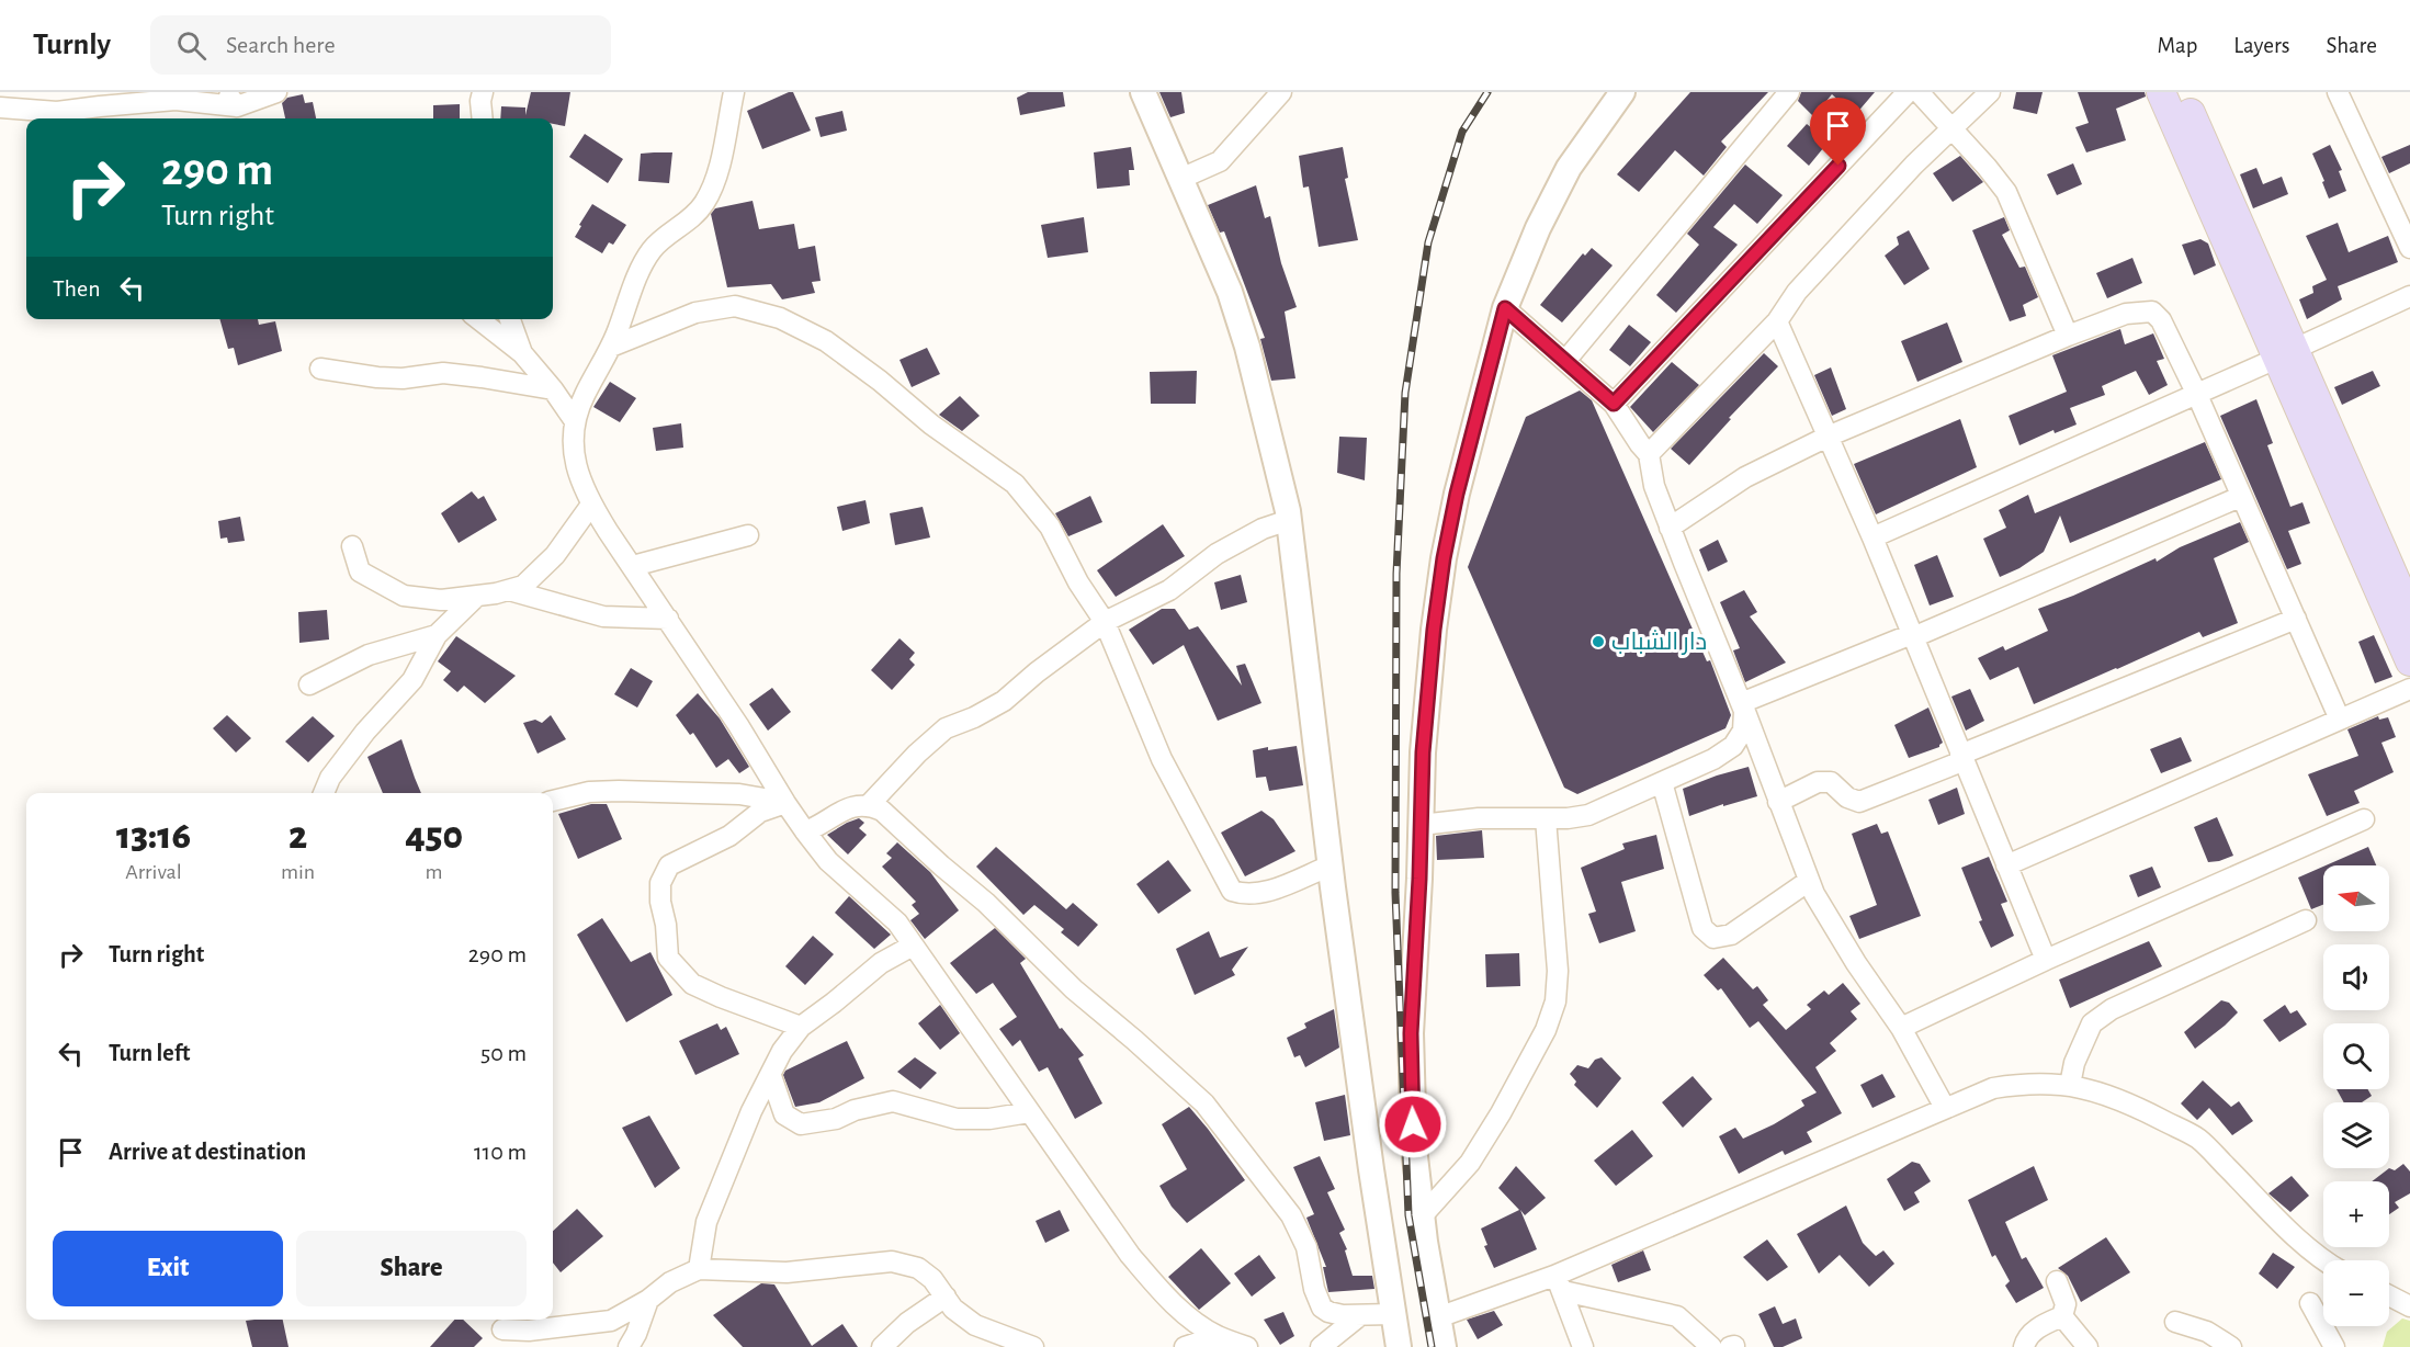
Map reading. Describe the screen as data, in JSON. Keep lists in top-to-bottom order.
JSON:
{
  "places": ["دار الشباب"],
  "north": "left",
  "page": {
    "header": "Turnly",
    "search": "Search here",
    "nav": ["Map", "Layers", "Share"],
    "turn": ["290 m", "Turn right"],
    "then": "Then",
    "eta": [
      "13:16",
      "Arrival",
      "2",
      "min",
      "450",
      "m"
    ],
    "map_buttons": ["+", "−"],
    "list": [
      {
        "name": "Turn right",
        "value": "290 m"
      },
      {
        "name": "Turn left",
        "value": "50 m"
      },
      {
        "name": "Arrive at destination",
        "value": "110 m"
      }
    ],
    "buttons": ["Exit", "Share"]
  }
}
